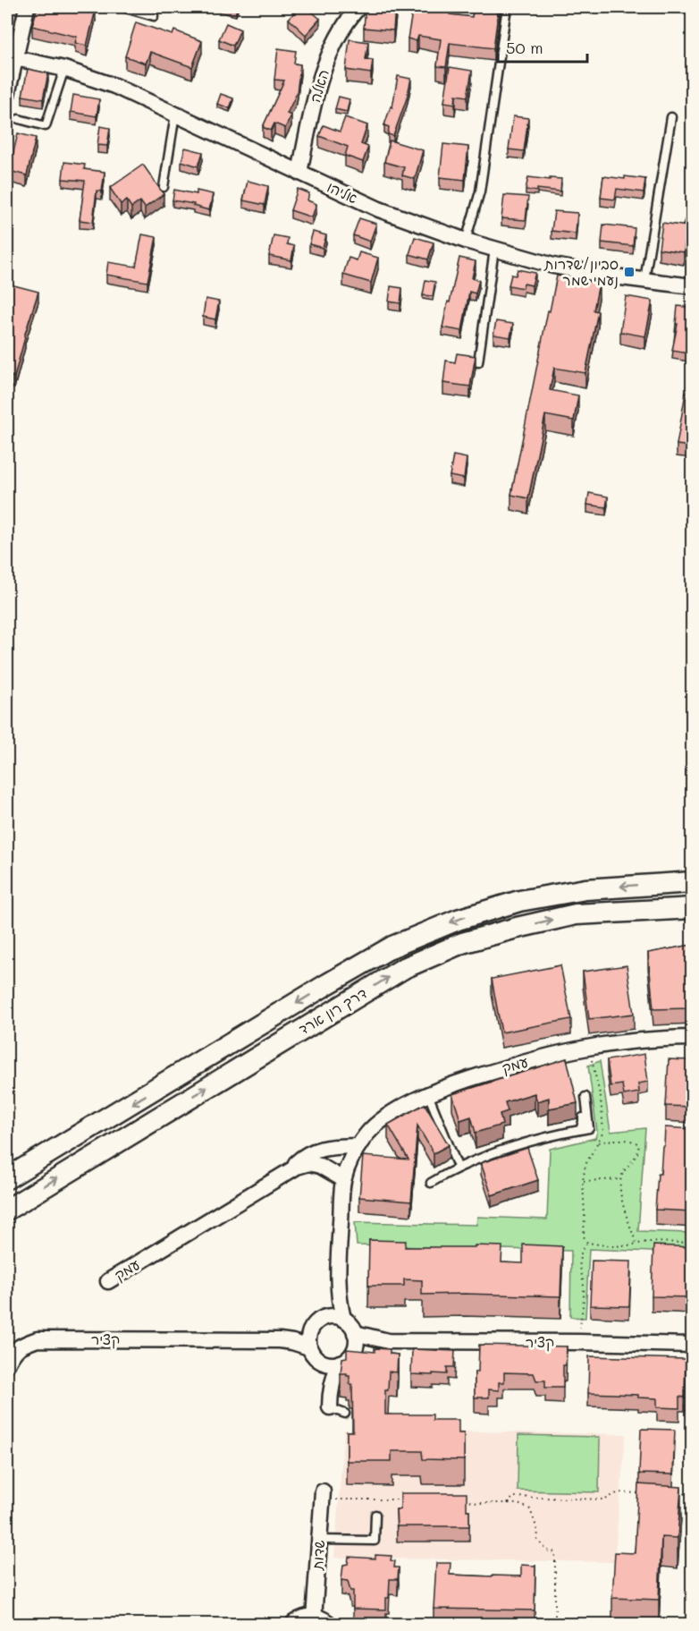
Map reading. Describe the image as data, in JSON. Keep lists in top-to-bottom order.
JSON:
{
  "streets": {
    "main road": ["דרך רון ארד"],
    "street": [
      "האלה",
      "אליהו",
      "עמק",
      "קציר",
      "שדות"
    ]
  },
  "crossings": [
    ["האלה", "אליהו"],
    ["עמק", "קציר"]
  ],
  "places": {
    "transit": ["סביון/שדרות נעמי שמר"]
  },
  "scale_bar": "50 m"
}
